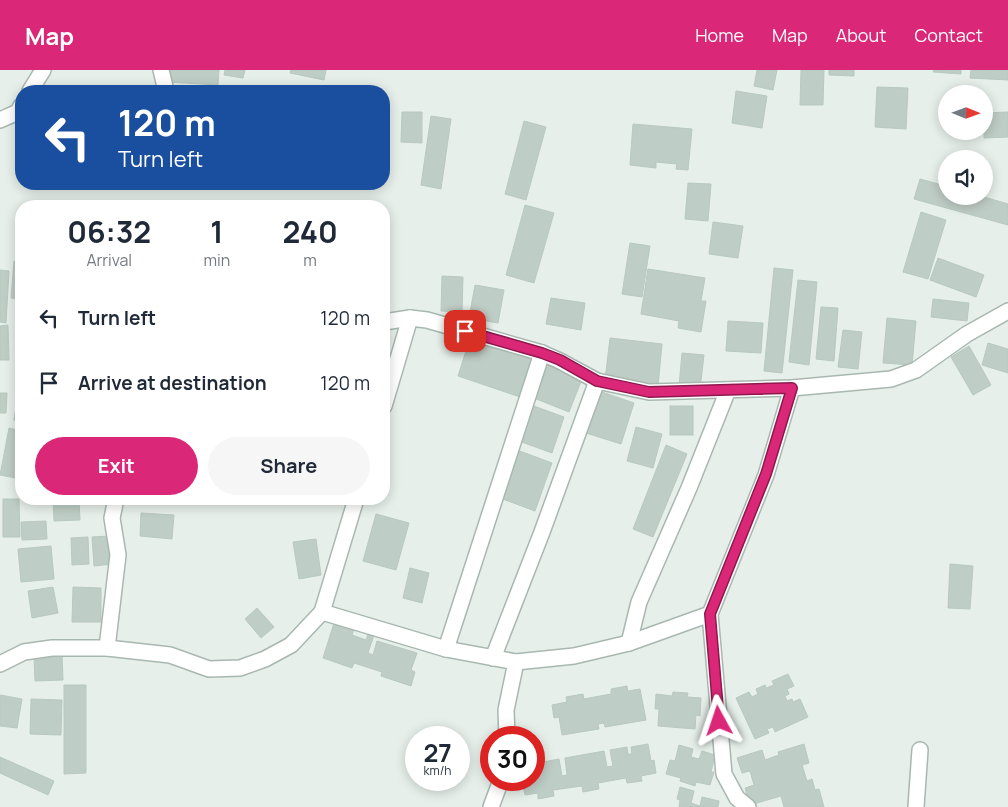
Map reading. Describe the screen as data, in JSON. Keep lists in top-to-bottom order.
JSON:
{
  "north": "right",
  "page": {
    "header": "Map",
    "nav": [
      "Home",
      "Map",
      "About",
      "Contact"
    ],
    "turn": ["120 m", "Turn left"],
    "eta": [
      "06:32",
      "Arrival",
      "1",
      "min",
      "240",
      "m"
    ],
    "list": [
      {
        "name": "Turn left",
        "value": "120 m"
      },
      {
        "name": "Arrive at destination",
        "value": "120 m"
      }
    ],
    "buttons": ["Exit", "Share"],
    "speed": "27 km/h",
    "limit": "30"
  }
}
